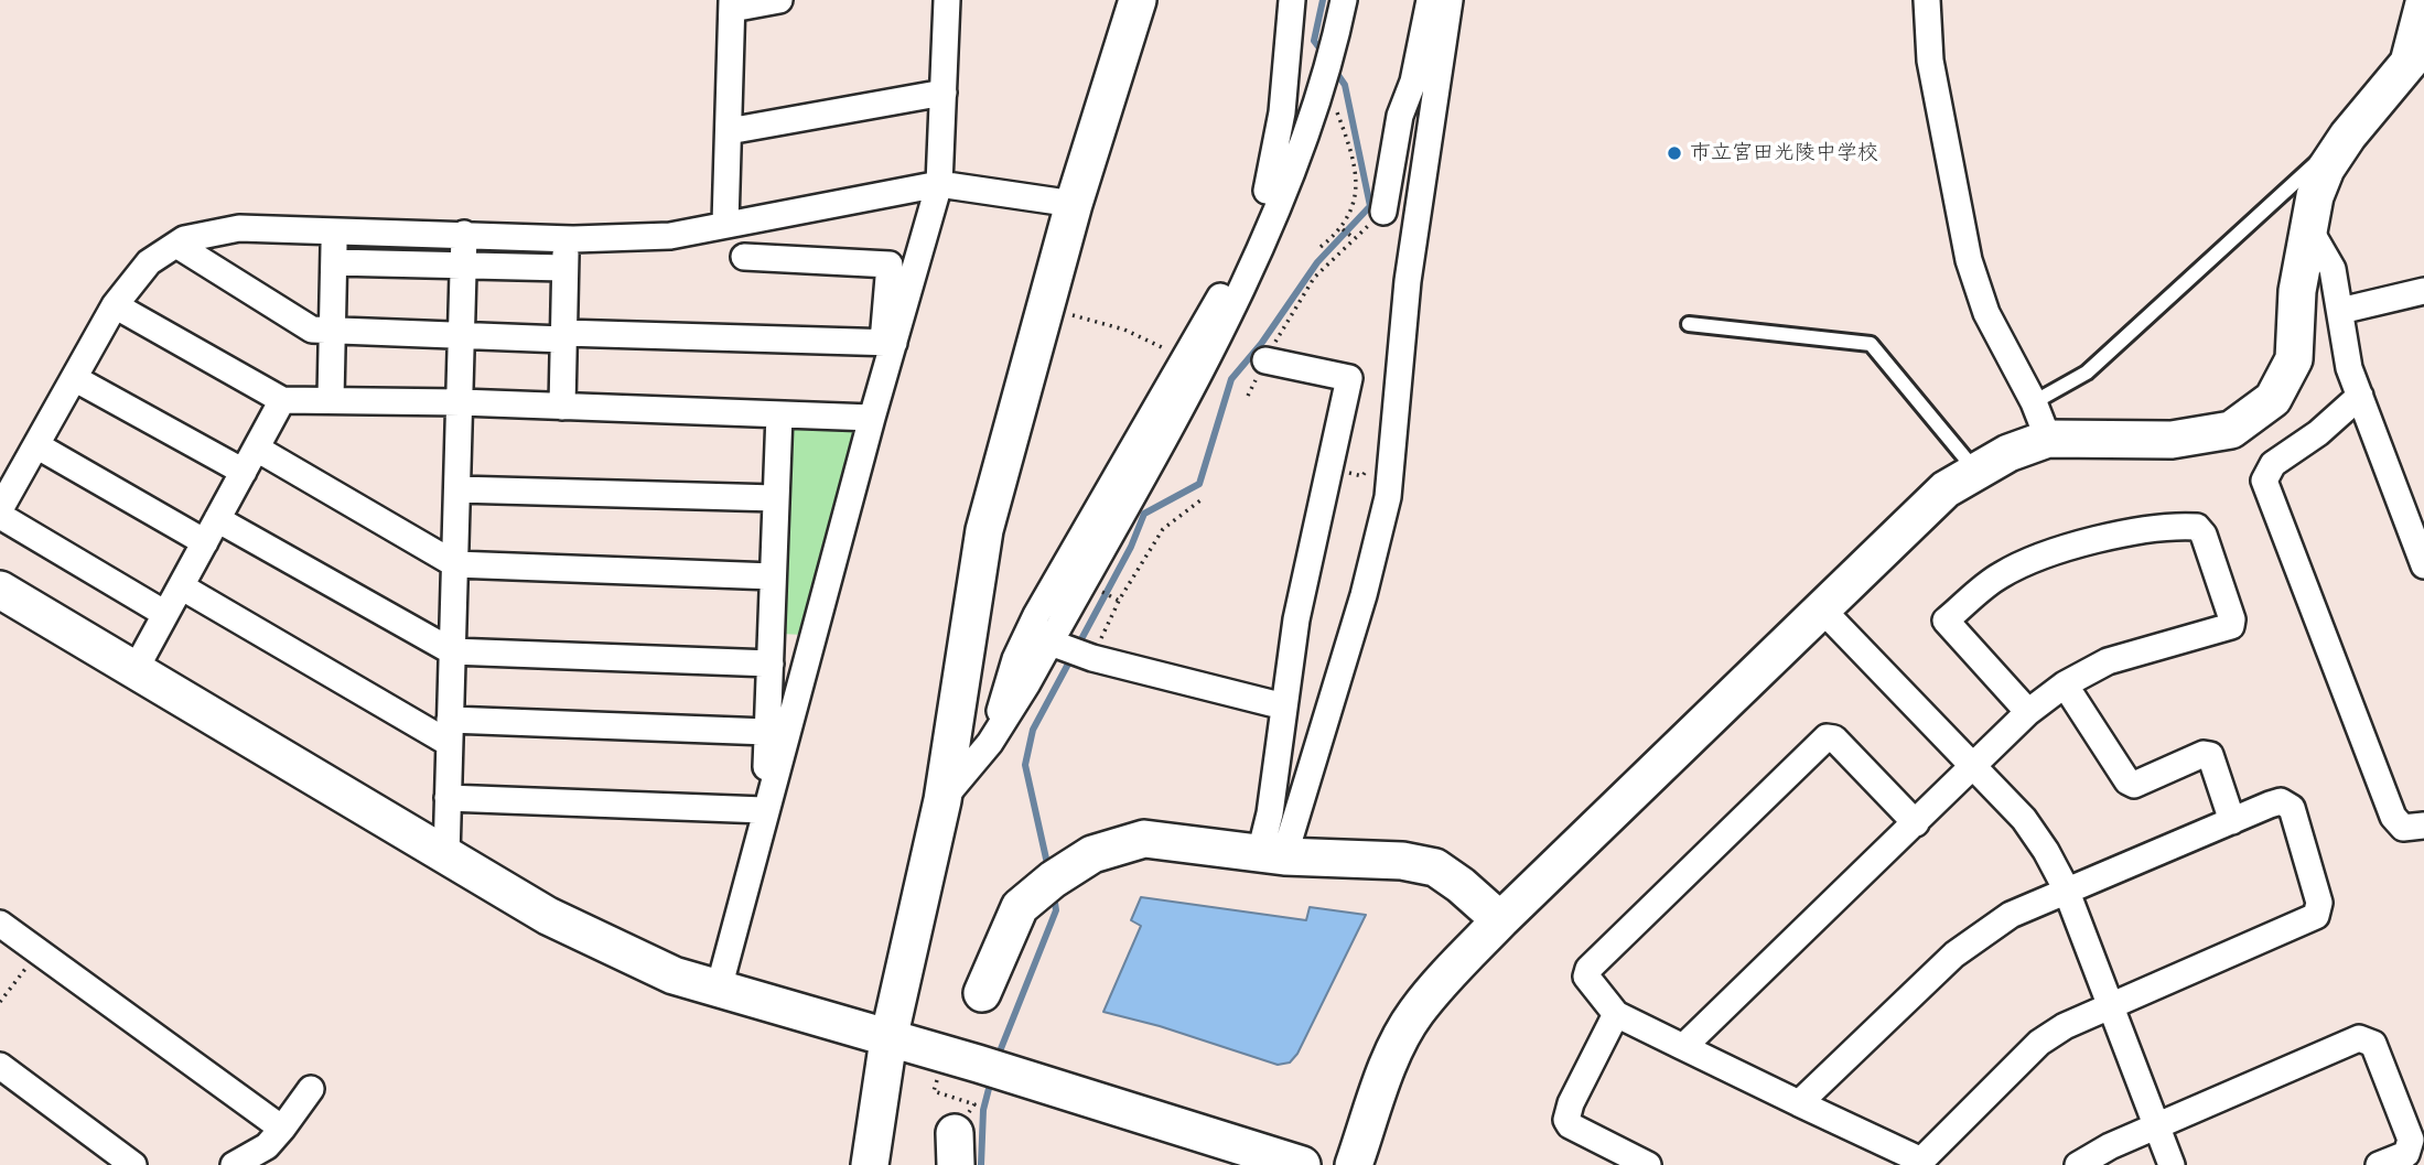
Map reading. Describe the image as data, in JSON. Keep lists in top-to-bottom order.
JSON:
{
  "places": ["市立宮田光陵中学校"]
}
